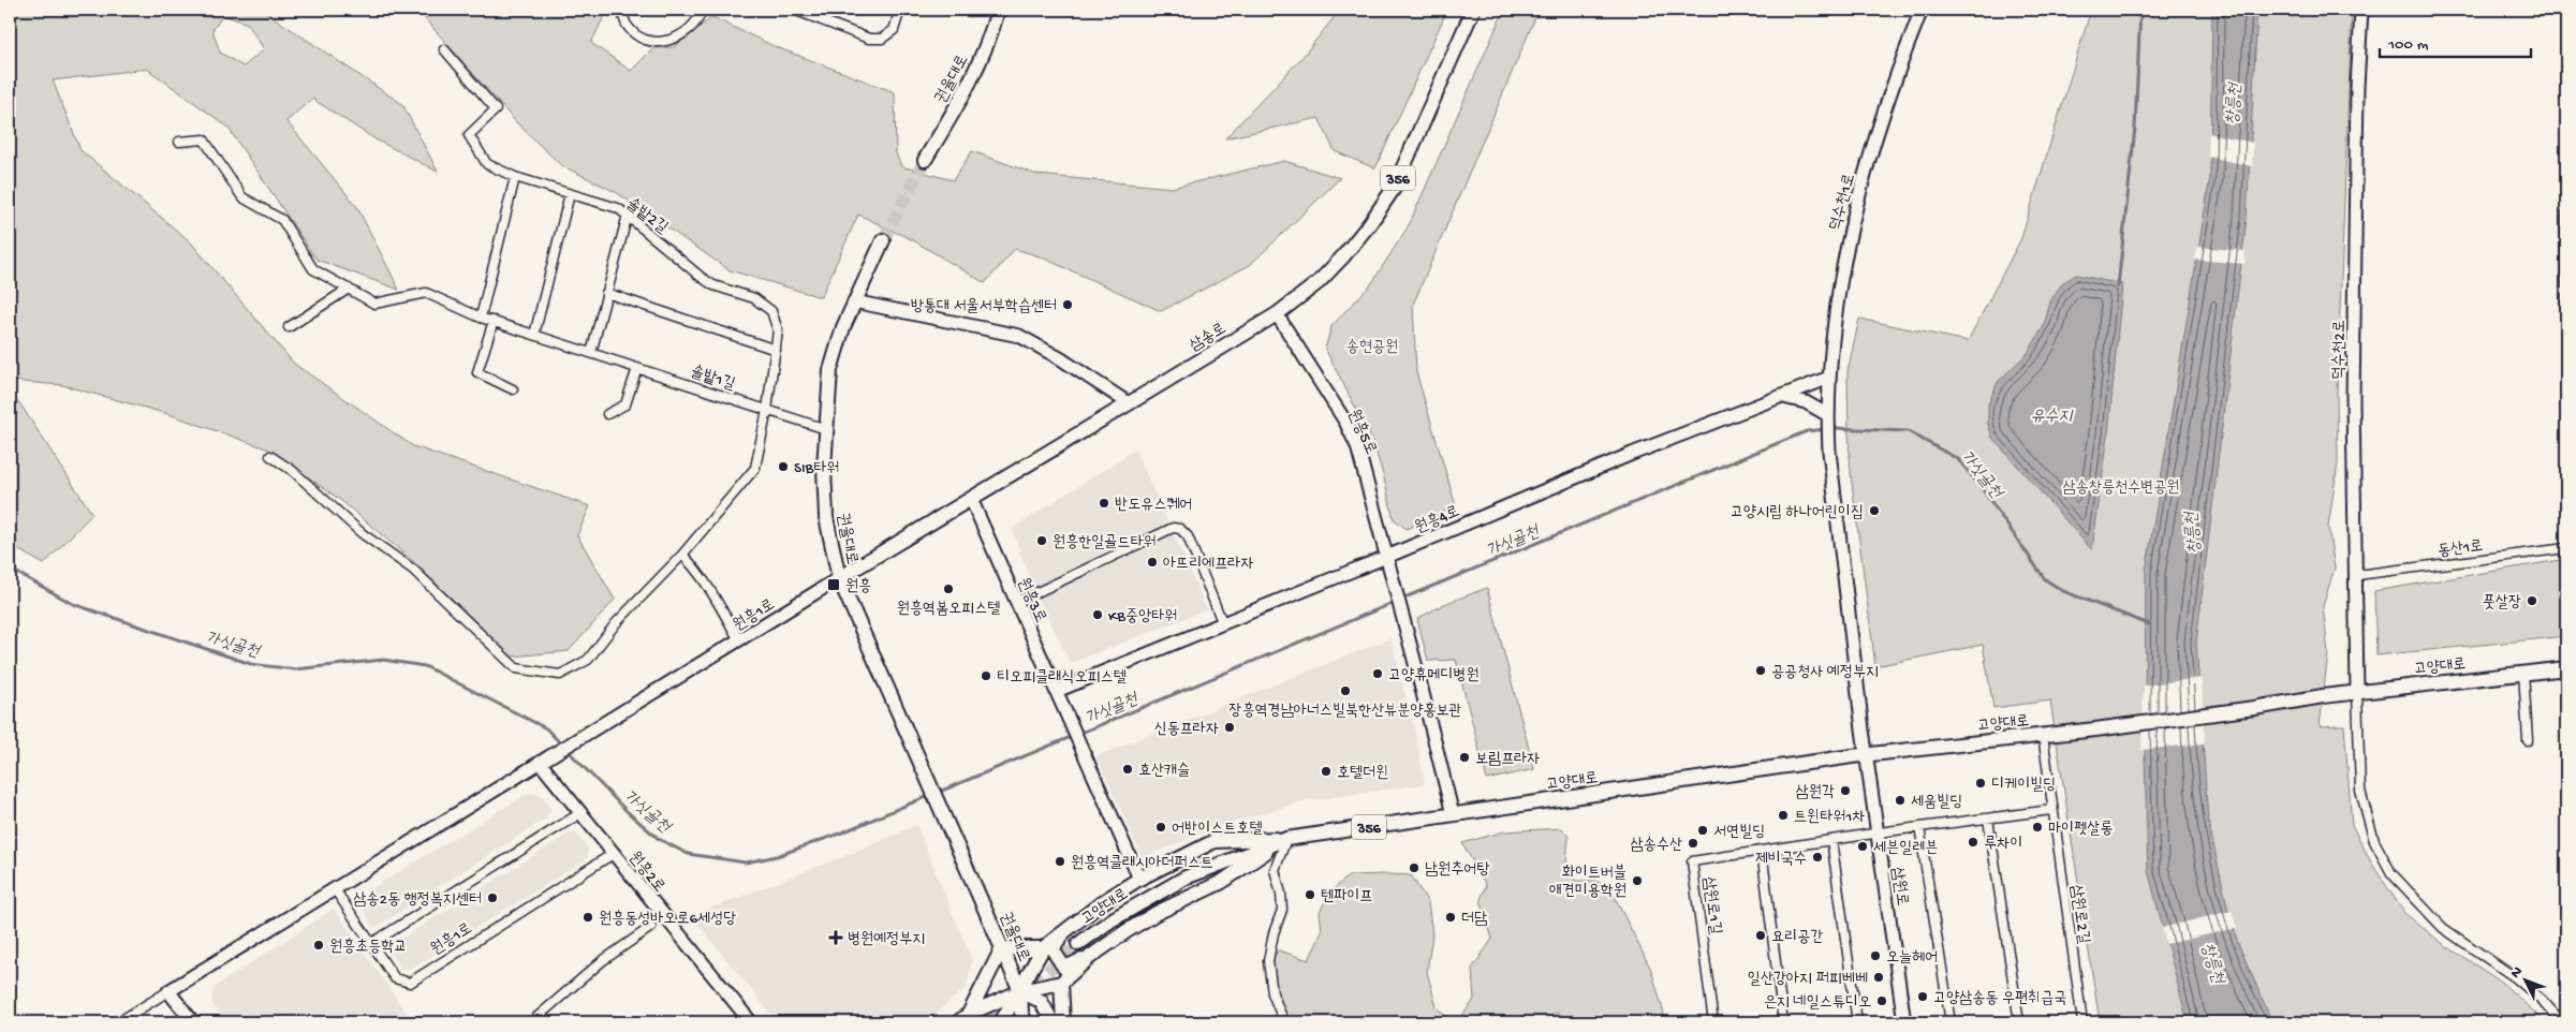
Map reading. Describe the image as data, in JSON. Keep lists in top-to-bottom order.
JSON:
{
  "streets": {
    "main road": [
      "권율대로",
      "356",
      "삼송로",
      "고양대로"
    ],
    "street": [
      "덕수천1로",
      "솔밭2길",
      "덕수천2로",
      "솔밭1길",
      "원흥5로",
      "원흥4로",
      "동산1로",
      "원흥3로",
      "원흥1로",
      "원흥2로",
      "삼원로",
      "삼원로1길",
      "삼원로2길"
    ]
  },
  "crossings": [
    ["권율대로", "삼송로"],
    ["권율대로", "솔밭1길"],
    ["권율대로", "원흥1로"],
    ["덕수천1로", "원흥4로"],
    ["덕수천1로", "고양대로"],
    ["덕수천1로", "삼원로"],
    ["솔밭2길", "솔밭1길"],
    ["삼송로", "원흥5로"],
    ["삼송로", "원흥3로"],
    ["삼송로", "원흥1로"],
    ["덕수천2로", "동산1로"],
    ["덕수천2로", "고양대로"],
    ["원흥5로", "원흥4로"],
    ["원흥5로", "고양대로"],
    ["원흥4로", "원흥3로"],
    ["원흥1로", "원흥2로"],
    ["고양대로", "삼원로"],
    ["고양대로", "삼원로2길"],
    ["삼원로", "삼원로1길"]
  ],
  "water": ["창릉천", "유수지", "가싯골천"],
  "parks": ["송현공원", "삼송창릉천수변공원"],
  "places": {
    "other": [
      "방통대 서울서부학습센터",
      "SIB타워",
      "반도유스퀘어",
      "고양시립 하나어린이집",
      "원흥한일골드타워",
      "아뜨리에프라자",
      "원흥역봄오피스텔",
      "풋살장",
      "KB중앙타워",
      "공공청사 예정부지",
      "고양휴메디병원",
      "티오피클래식오피스텔",
      "장흥역경남아너스빌북한산뷰분양홍보관",
      "신동프라자",
      "보림프라자",
      "효산캐슬",
      "호텔더윈",
      "디케이빌딩",
      "삼원각",
      "세움빌딩",
      "트윈타워1차",
      "어반이스트호텔",
      "마이펫살롱",
      "서연빌딩",
      "루차이",
      "삼송수산",
      "세븐일레븐",
      "제비국수",
      "원흥역클래시아더퍼스트",
      "남원추어탕",
      "화이트버블 애견미용학원",
      "텐파이프",
      "삼송2동 행정복지센터",
      "원흥동성바오로6세성당",
      "더담",
      "요리공간",
      "원흥초등학교",
      "오늘헤어",
      "일산강아지 퍼피베베",
      "고양삼송동 우편취급국",
      "은지 네일스튜디오"
    ],
    "transit": ["원흥"],
    "health": ["병원예정부지"]
  },
  "scale_bar": "100 m",
  "north": "top left"
}
